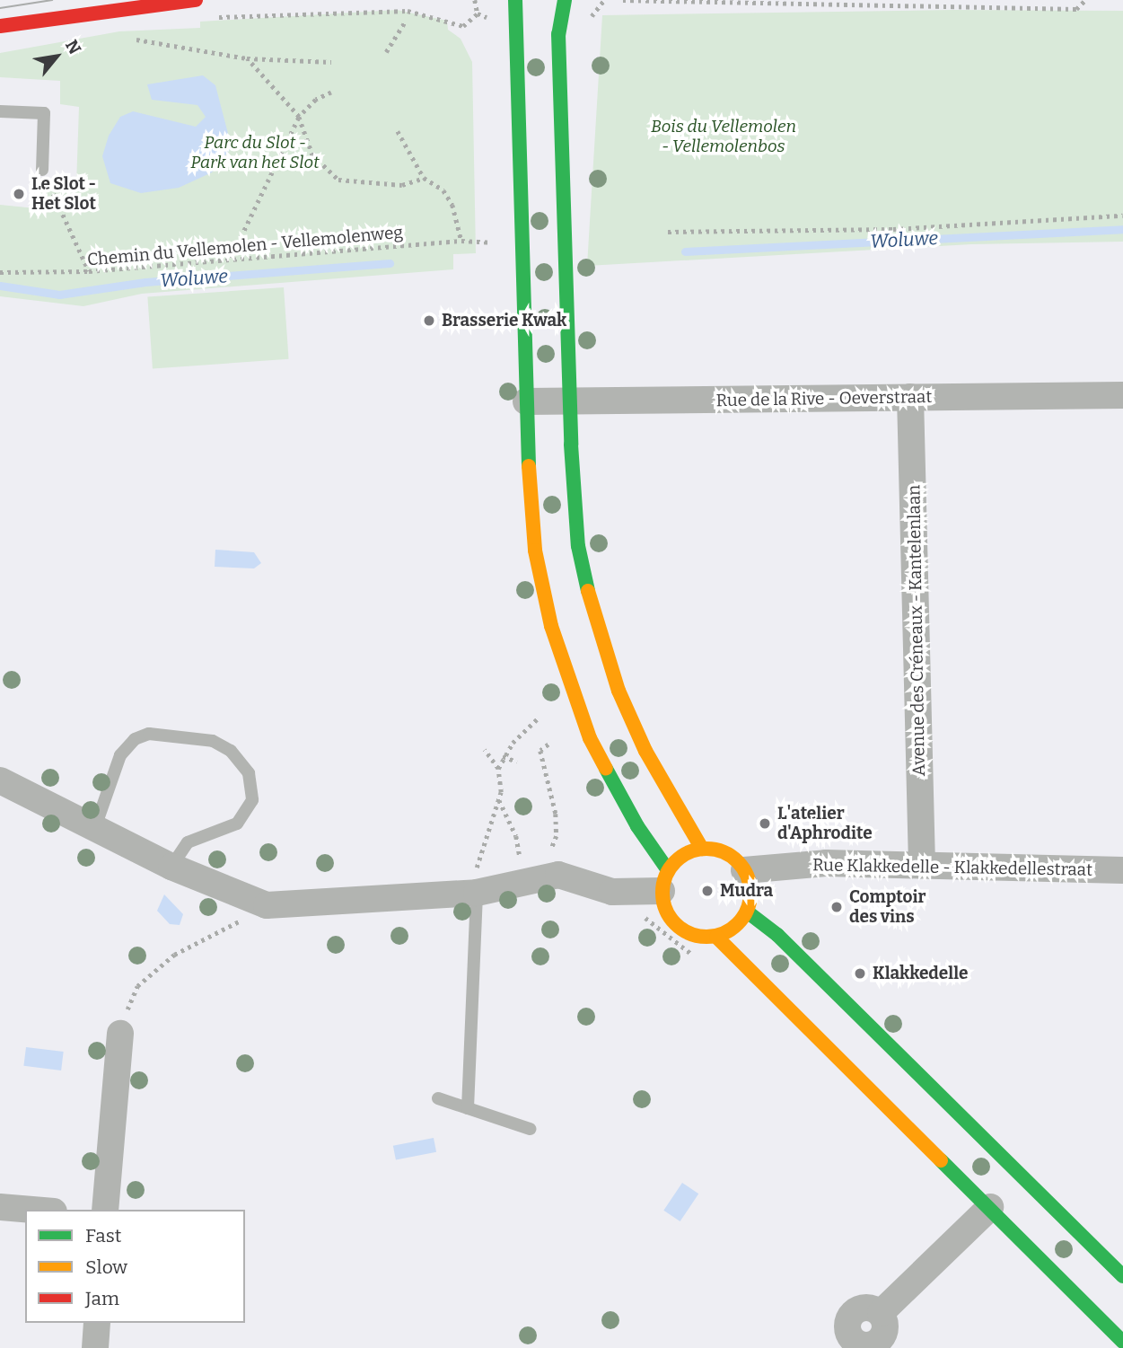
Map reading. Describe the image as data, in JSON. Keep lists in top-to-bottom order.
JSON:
{
  "streets": {
    "street": ["Rue de la Rive - Oeverstraat", "Avenue des Créneaux - Kantelenlaan", "Rue Klakkedelle - Klakkedellestraat"],
    "path": ["Chemin du Vellemolen - Vellemolenweg"]
  },
  "crossings": [
    ["Rue de la Rive - Oeverstraat", "Avenue des Créneaux - Kantelenlaan"],
    ["Avenue des Créneaux - Kantelenlaan", "Rue Klakkedelle - Klakkedellestraat"]
  ],
  "water": ["Woluwe"],
  "parks": ["Bois du Vellemolen - Vellemolenbos", "Parc du Slot - Park van het Slot"],
  "places": [
    "Le Slot - Het Slot",
    "Brasserie Kwak",
    "L'atelier d'Aphrodite",
    "Mudra",
    "Comptoir des vins",
    "Klakkedelle"
  ],
  "legend": ["Fast", "Slow", "Jam"],
  "north": "top right"
}
